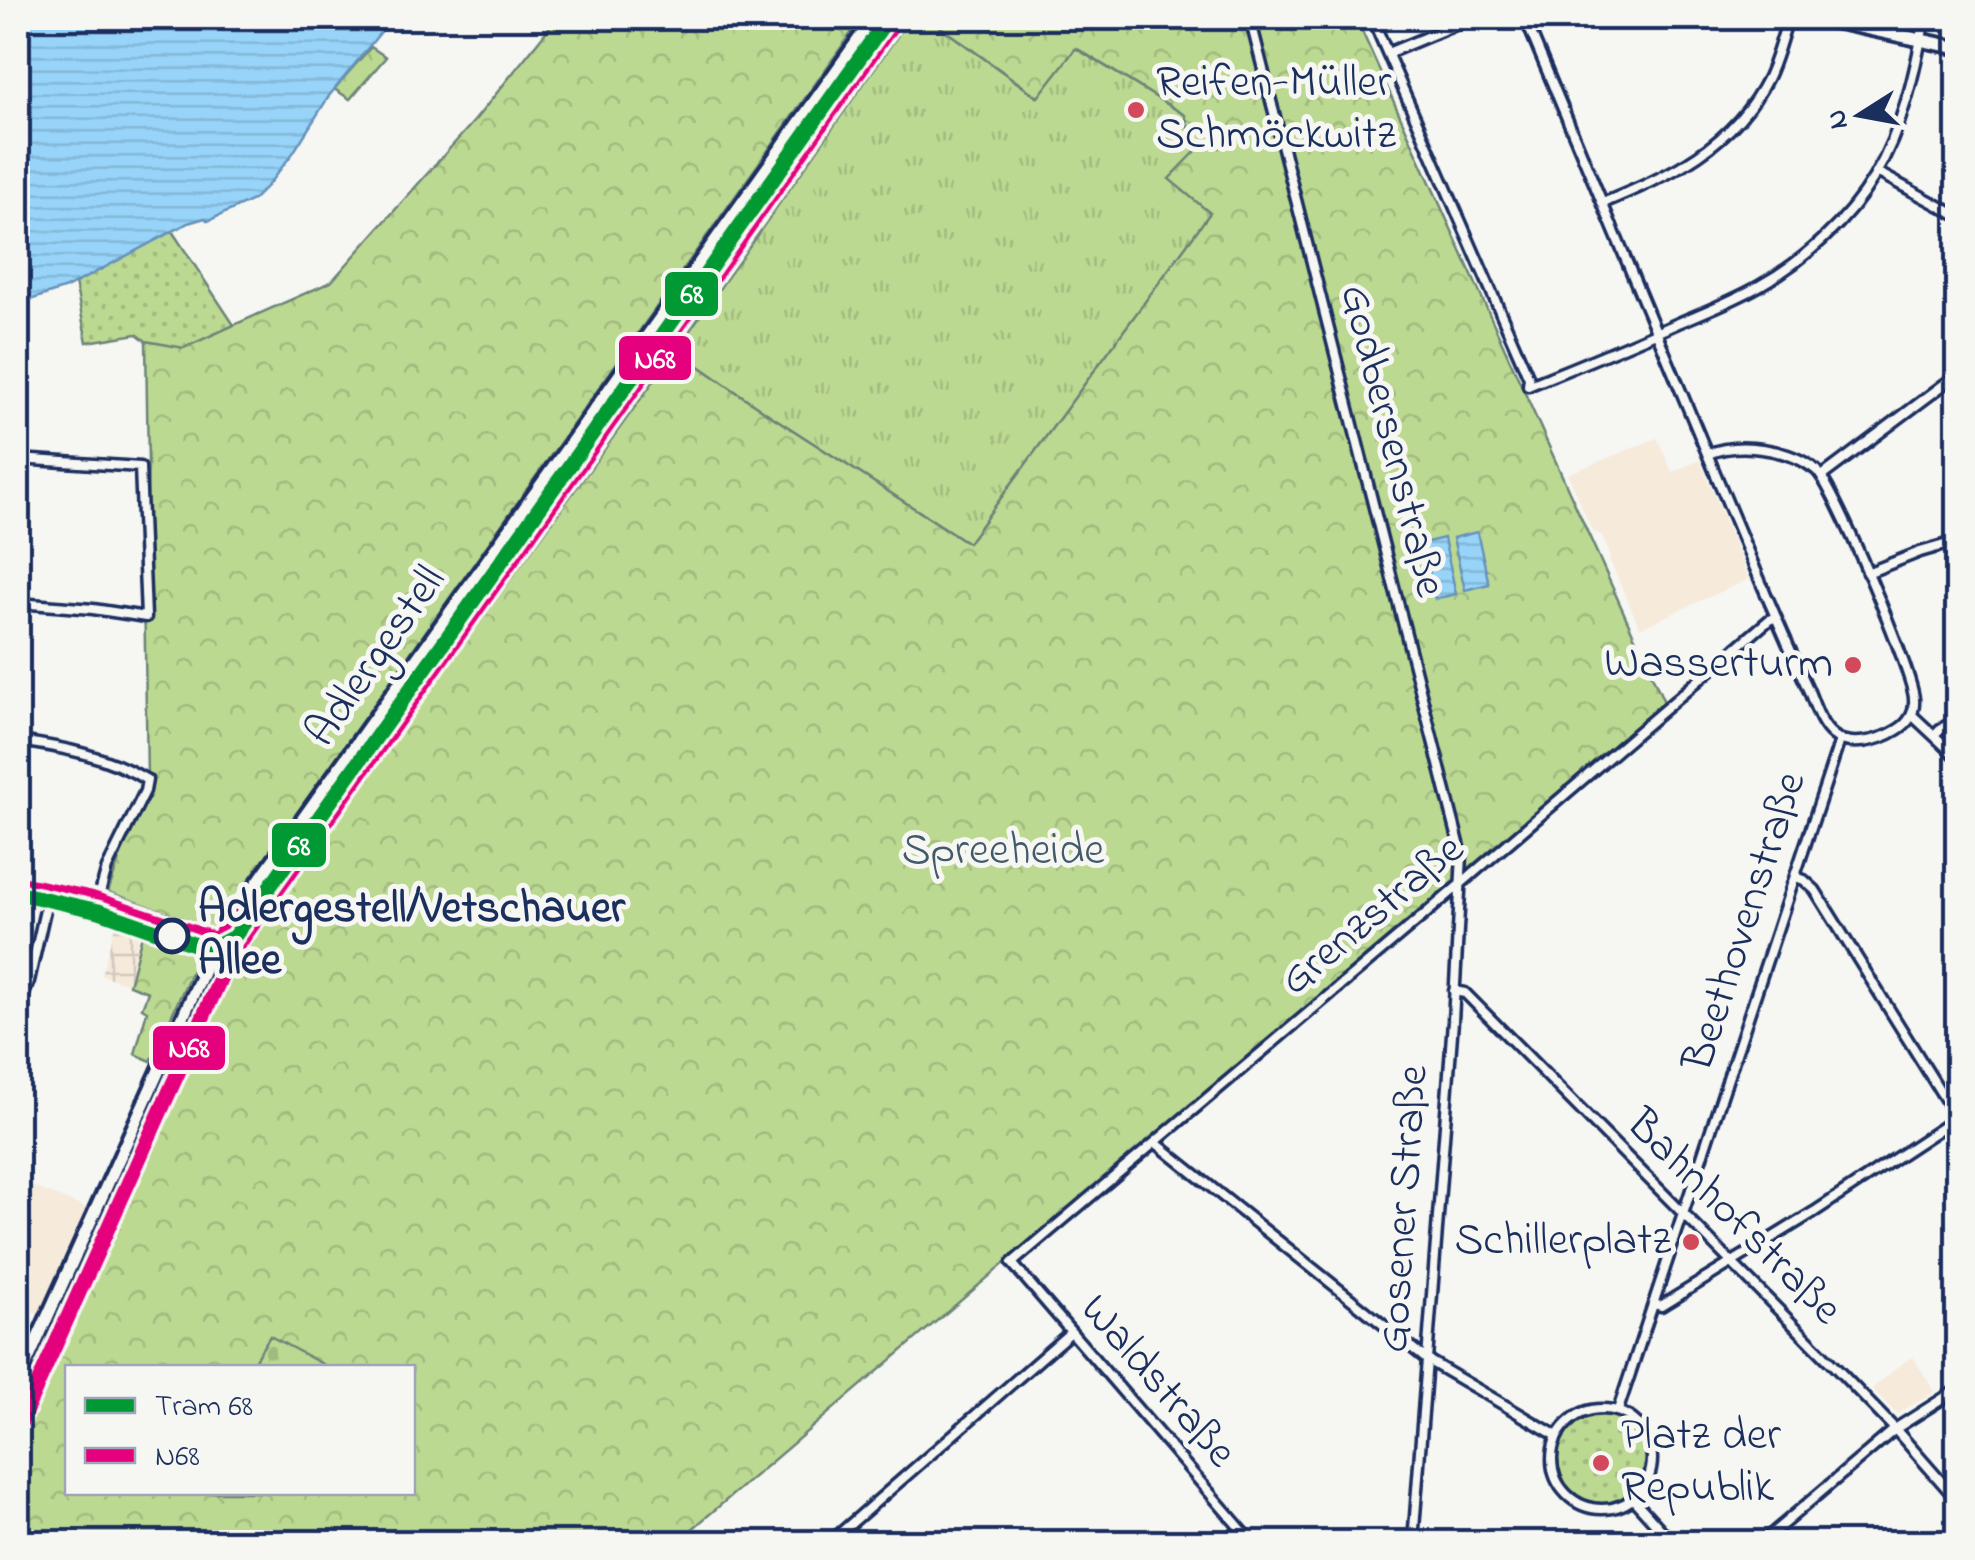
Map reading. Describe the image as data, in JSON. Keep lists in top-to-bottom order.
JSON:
{
  "streets": {
    "main road": ["Adlergestell"],
    "street": [
      "Godbersenstraße",
      "Grenzstraße",
      "Beethovenstraße",
      "Gosener Straße",
      "Bahnhofstraße",
      "Waldstraße"
    ]
  },
  "crossings": [
    ["Godbersenstraße", "Grenzstraße"],
    ["Godbersenstraße", "Gosener Straße"],
    ["Grenzstraße", "Gosener Straße"],
    ["Grenzstraße", "Waldstraße"],
    ["Beethovenstraße", "Bahnhofstraße"],
    ["Gosener Straße", "Bahnhofstraße"]
  ],
  "parks": ["Spreeheide"],
  "places": [
    "Reifen-Müller Schmöckwitz",
    "Wasserturm",
    "Adlergestell/Vetschauer Allee",
    "Schillerplatz",
    "Platz der Republik"
  ],
  "lines": ["tram line 68", "transit line N68"],
  "legend": ["Tram 68", "N68"],
  "north": "left"
}
